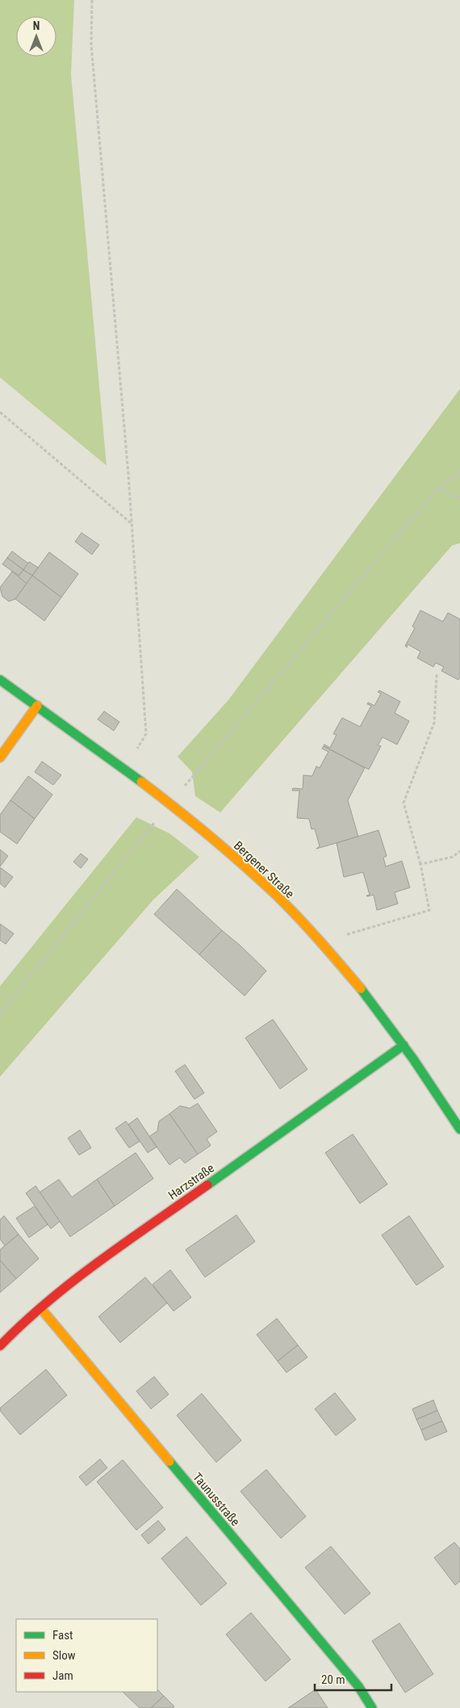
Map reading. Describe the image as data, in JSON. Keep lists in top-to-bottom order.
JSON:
{
  "streets": {
    "street": ["Bergener Straße", "Harzstraße", "Taunusstraße"]
  },
  "crossings": [
    ["Bergener Straße", "Harzstraße"],
    ["Harzstraße", "Taunusstraße"]
  ],
  "legend": ["Fast", "Slow", "Jam"],
  "scale_bar": "20 m",
  "north": "top"
}
